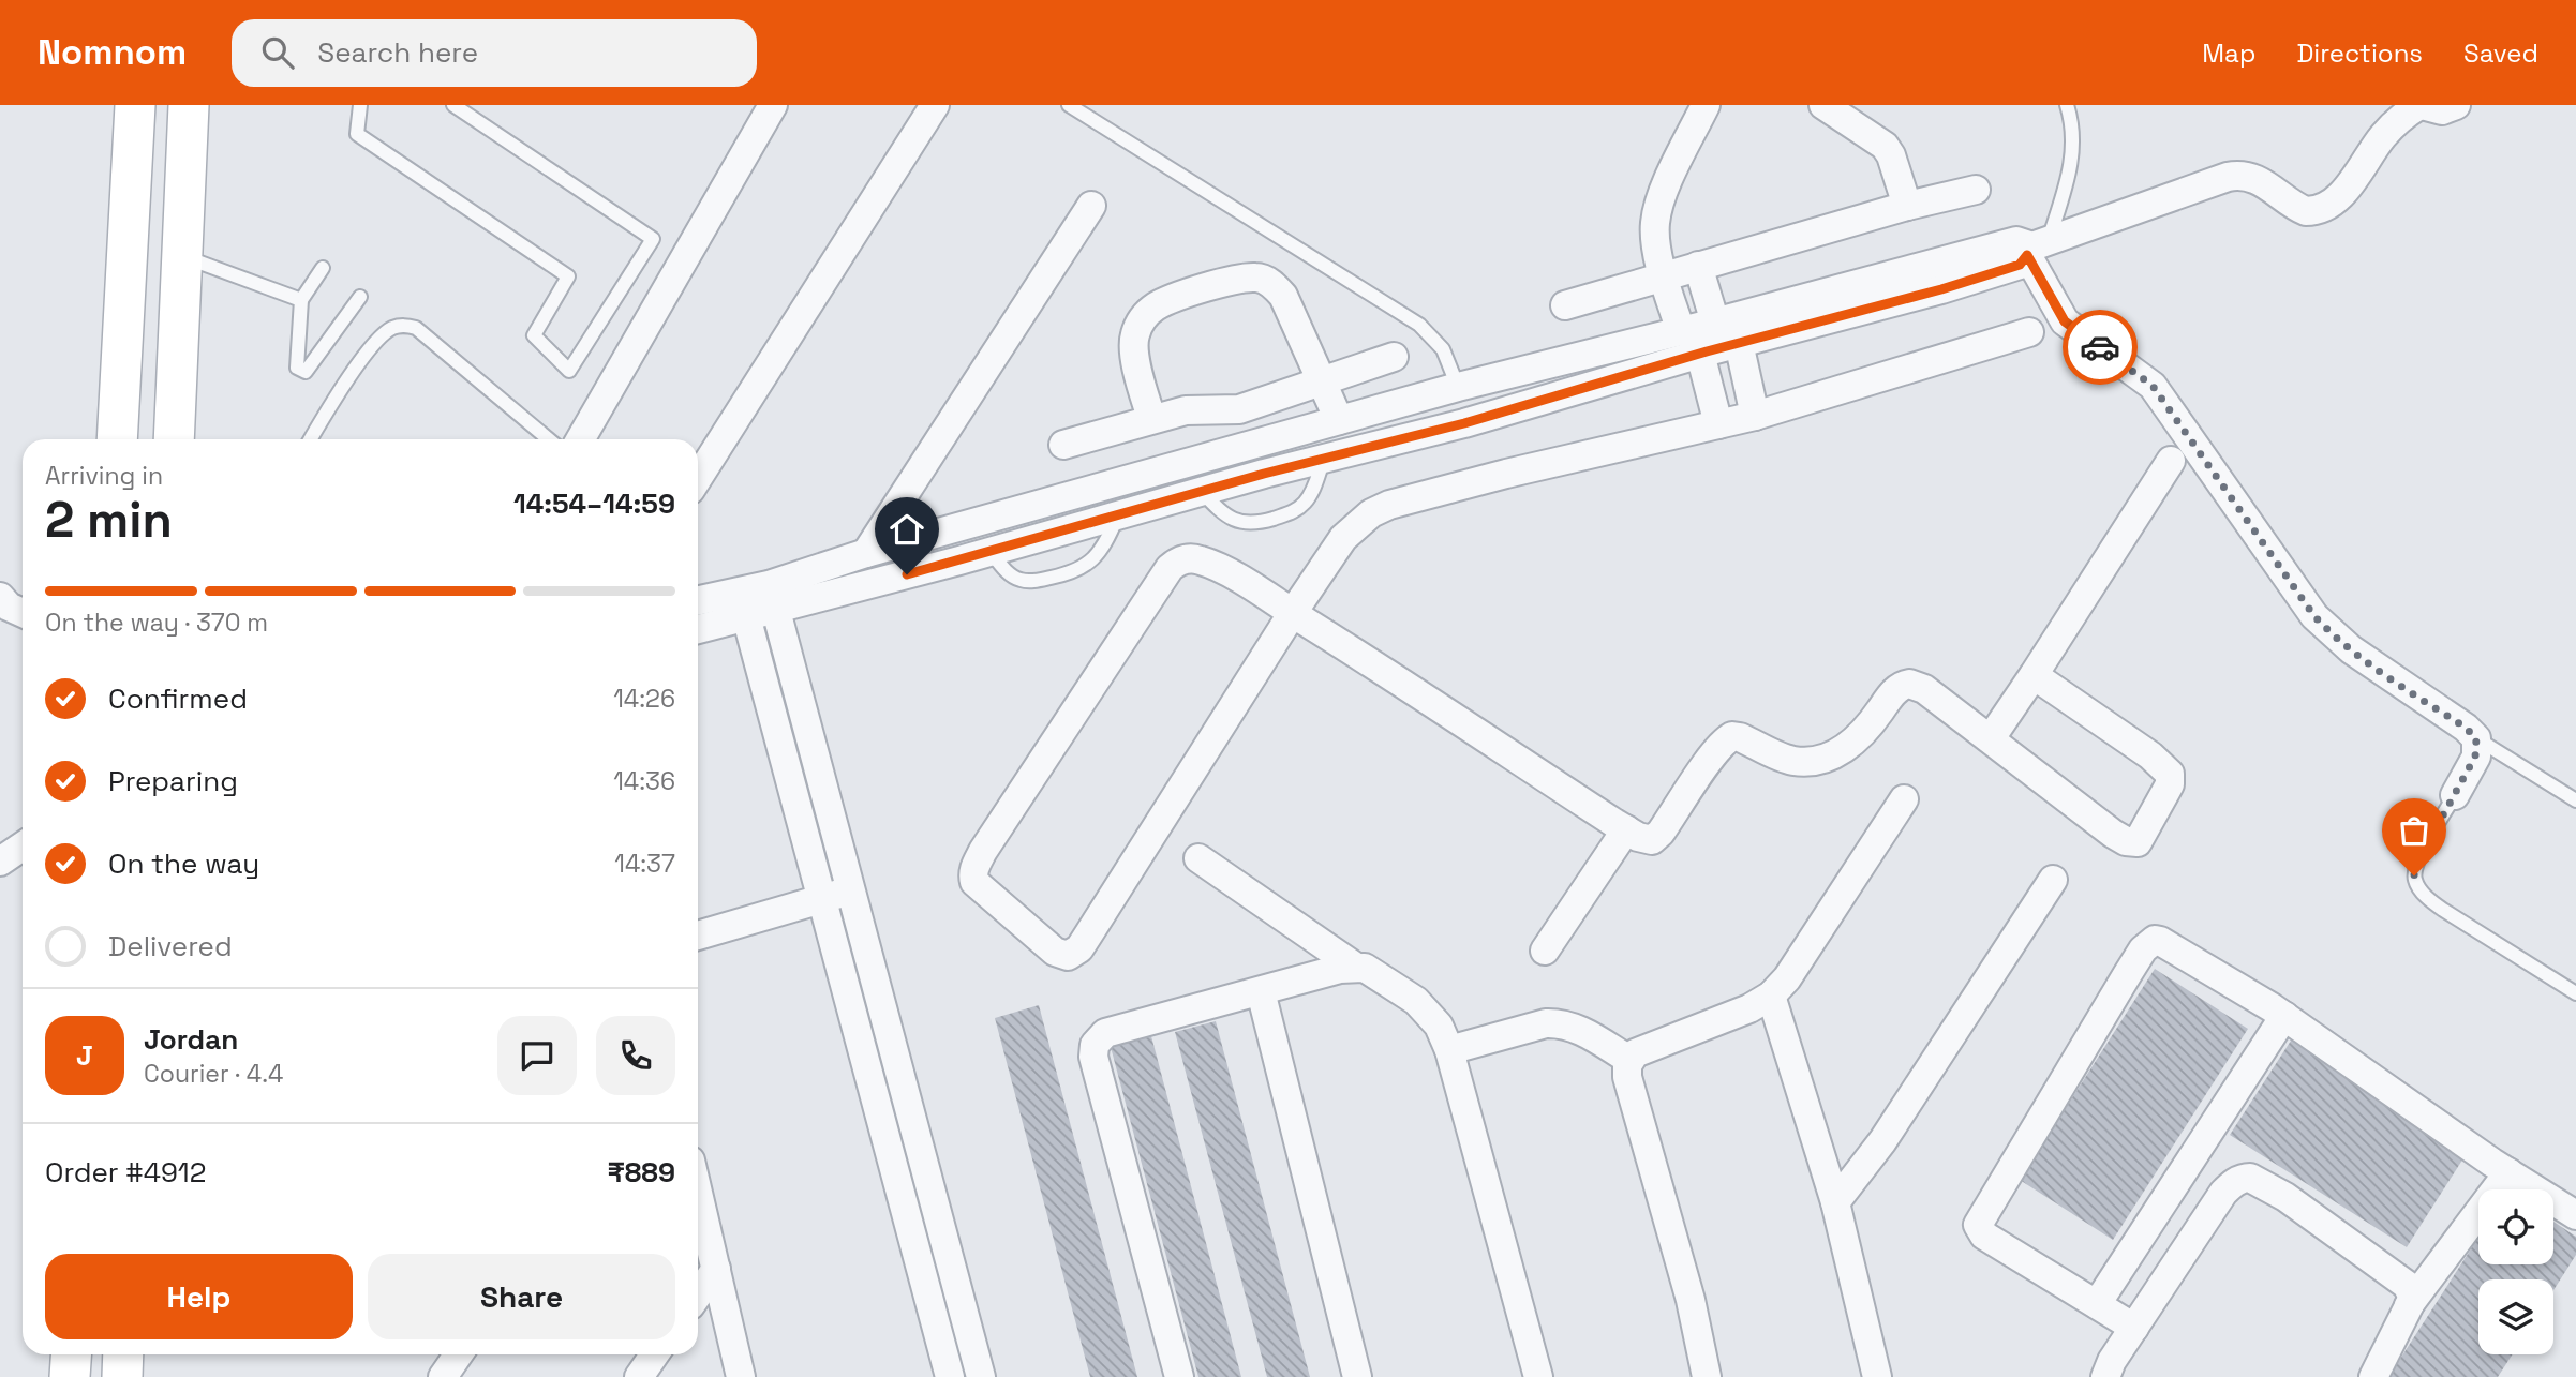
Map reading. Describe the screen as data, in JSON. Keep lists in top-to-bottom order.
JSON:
{
  "page": {
    "header": "Nomnom",
    "search": "Search here",
    "nav": ["Map", "Directions", "Saved"],
    "heading": ["2 min", "Arriving in", "14:54–14:59"],
    "panel": [
      "Jordan",
      "Courier · 4.4",
      "Order #4912",
      "₹889"
    ],
    "bar": "On the way · 370 m",
    "list": [
      ["Confirmed", "14:26"],
      ["Preparing", "14:36"],
      ["On the way", "14:37"],
      "Delivered"
    ],
    "round": "J",
    "buttons": ["Help", "Share"]
  }
}
